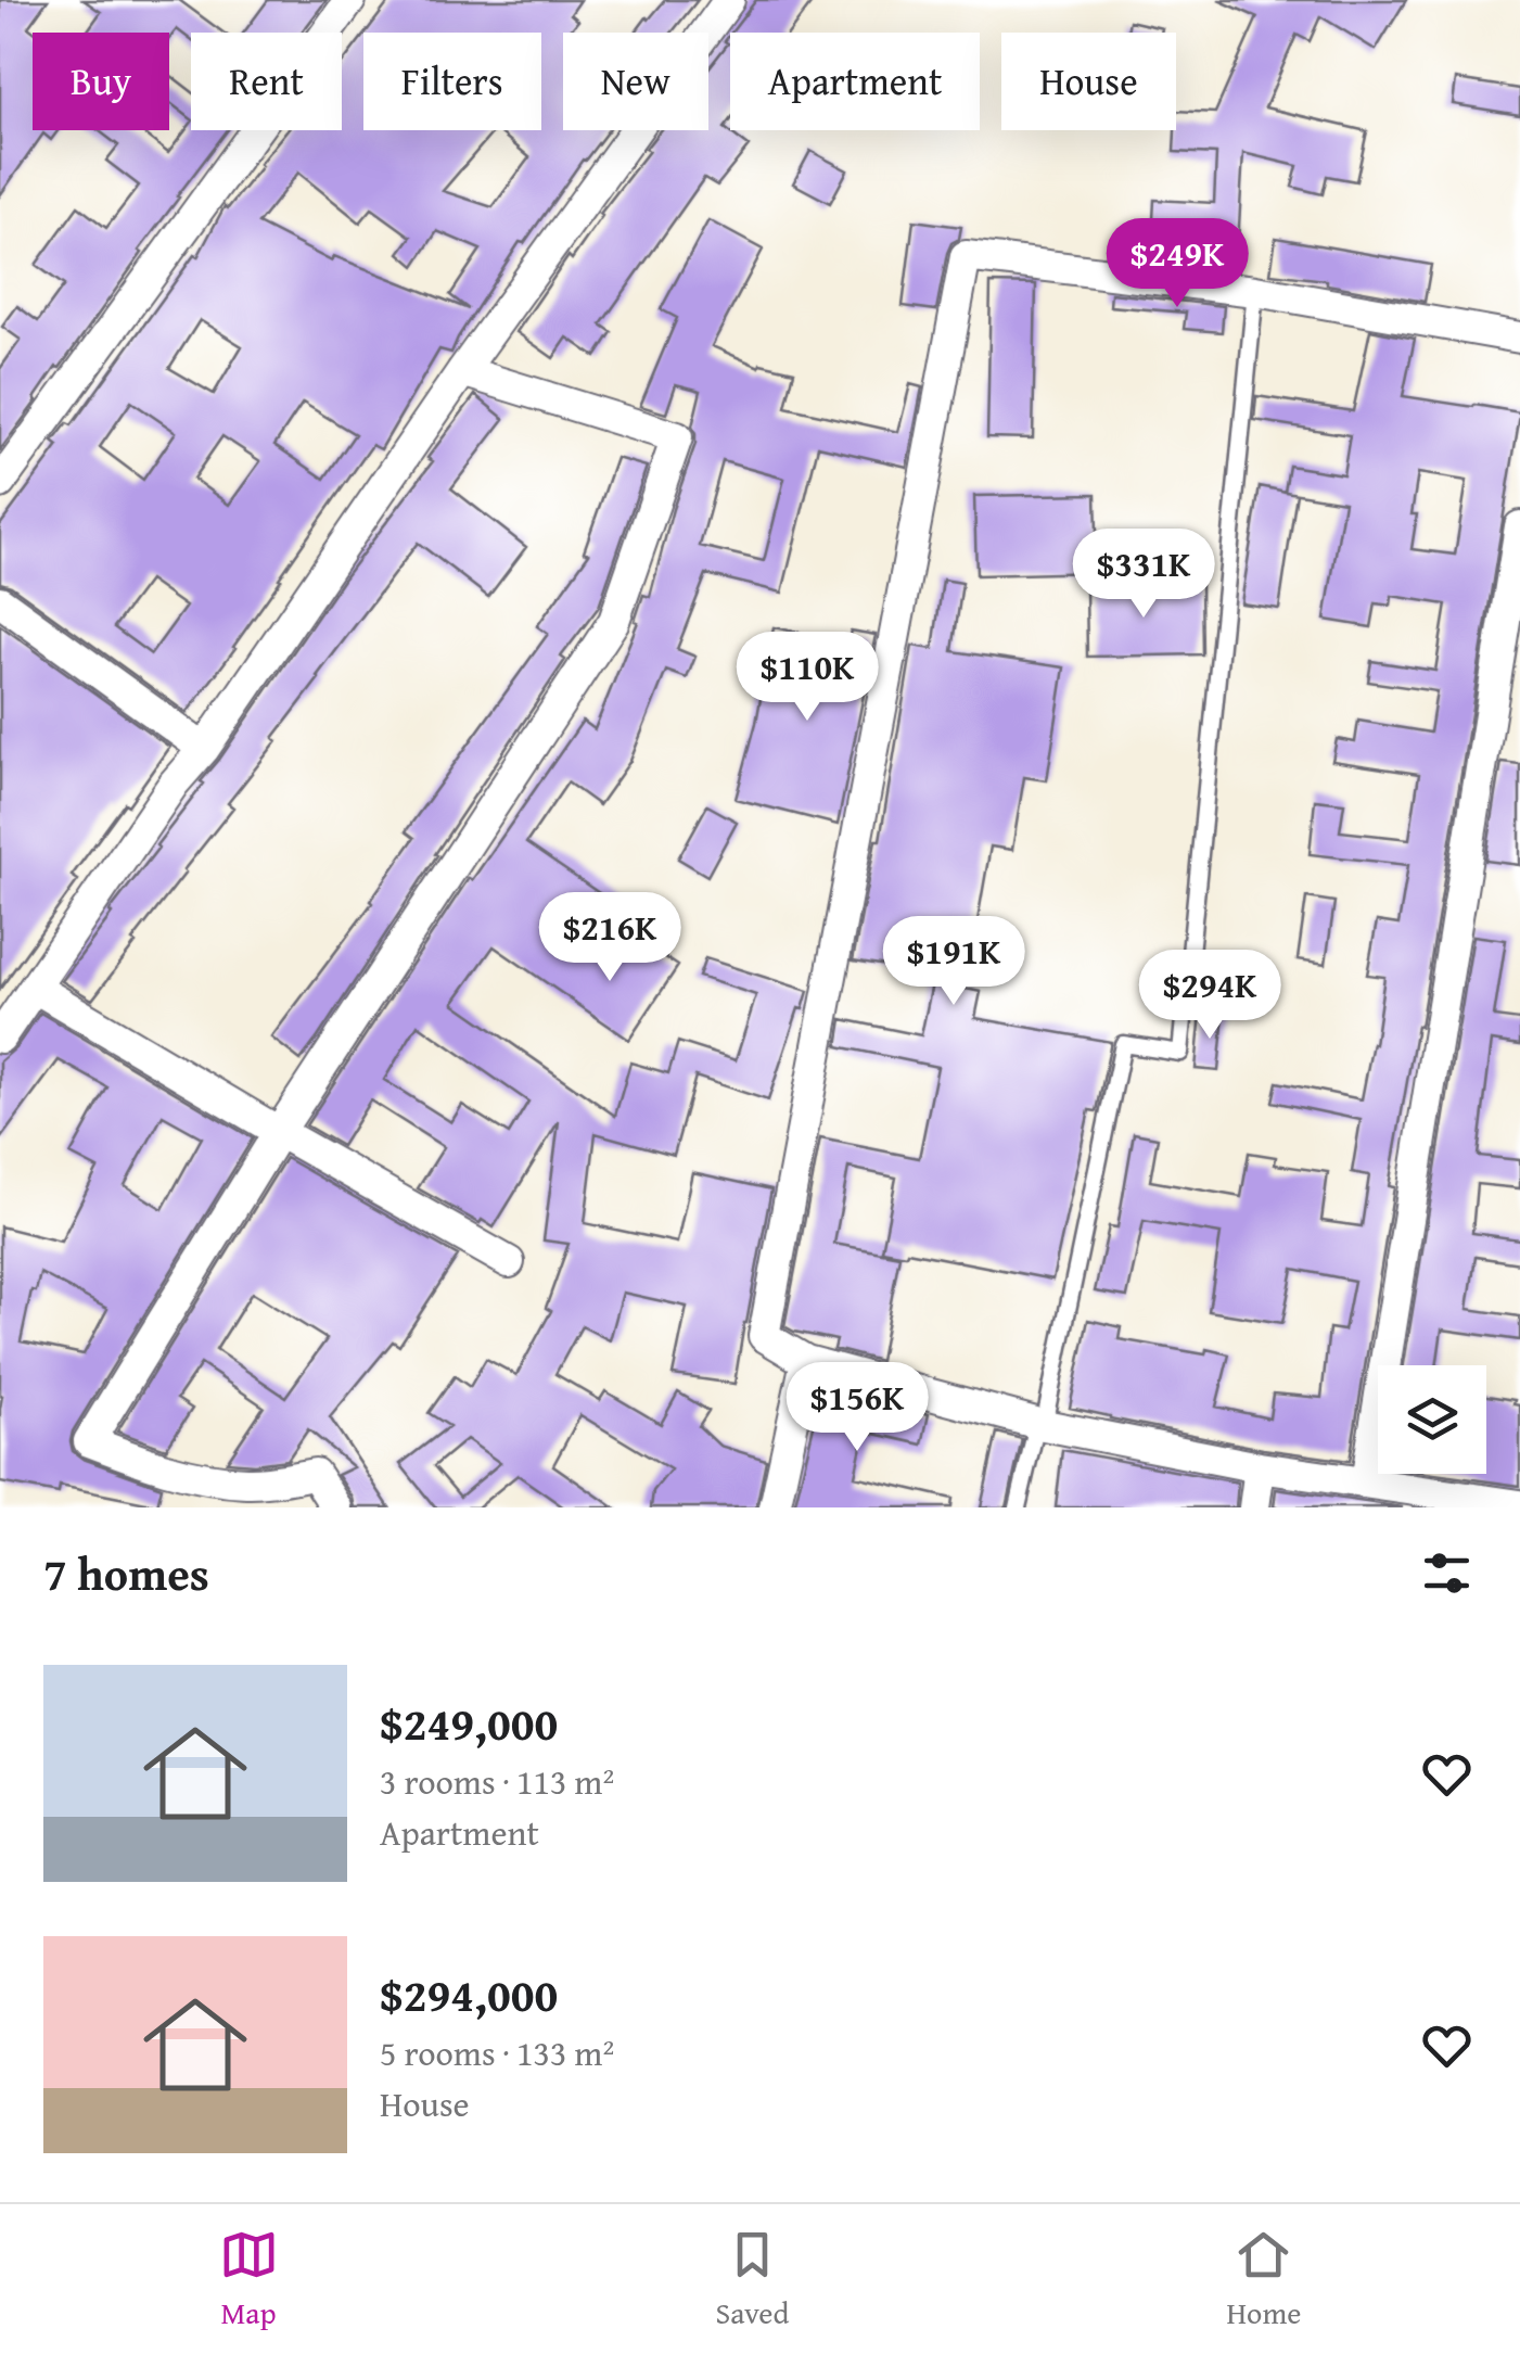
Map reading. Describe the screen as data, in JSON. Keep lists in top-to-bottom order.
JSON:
{
  "page": {
    "chip": [
      "Buy",
      "Rent",
      "Filters",
      "New",
      "Apartment",
      "House"
    ],
    "price": [
      "$249K",
      "$331K",
      "$110K",
      "$216K",
      "$191K",
      "$294K",
      "$156K"
    ],
    "heading": "7 homes",
    "list": [
      {
        "name": "$249,000",
        "note": "3 rooms · 113 m² · Apartment"
      },
      {
        "name": "$294,000",
        "note": "5 rooms · 133 m² · House"
      }
    ],
    "tabs": ["Map", "Saved", "Home"]
  }
}
